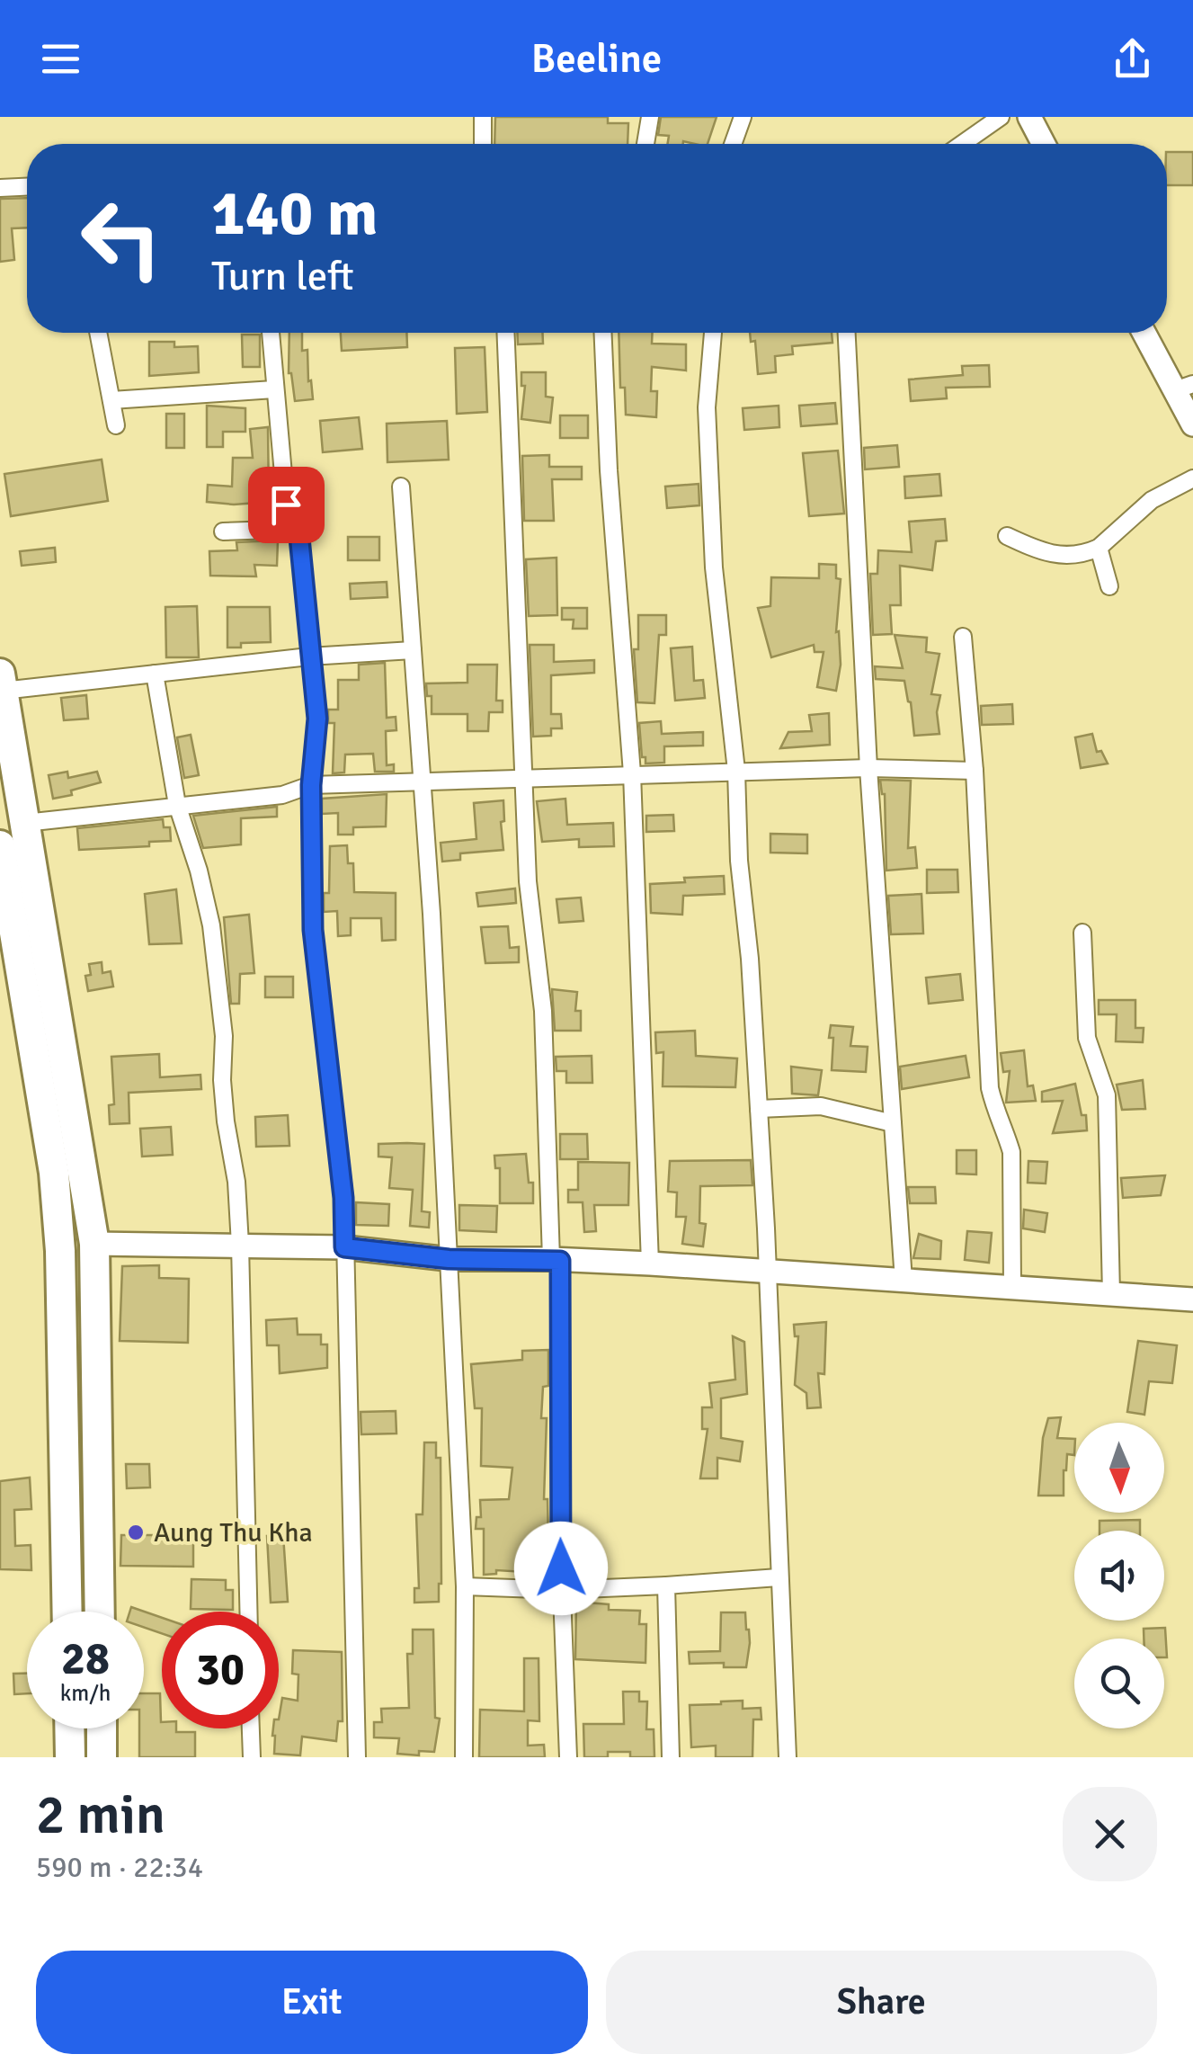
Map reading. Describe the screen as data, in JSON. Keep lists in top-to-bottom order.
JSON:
{
  "places": ["Aung Thu Kha"],
  "north": "bottom",
  "page": {
    "header": "Beeline",
    "turn": ["140 m", "Turn left"],
    "speed": "28 km/h",
    "limit": "30",
    "heading": ["2 min", "590 m · 22:34"],
    "buttons": ["Exit", "Share"]
  }
}
